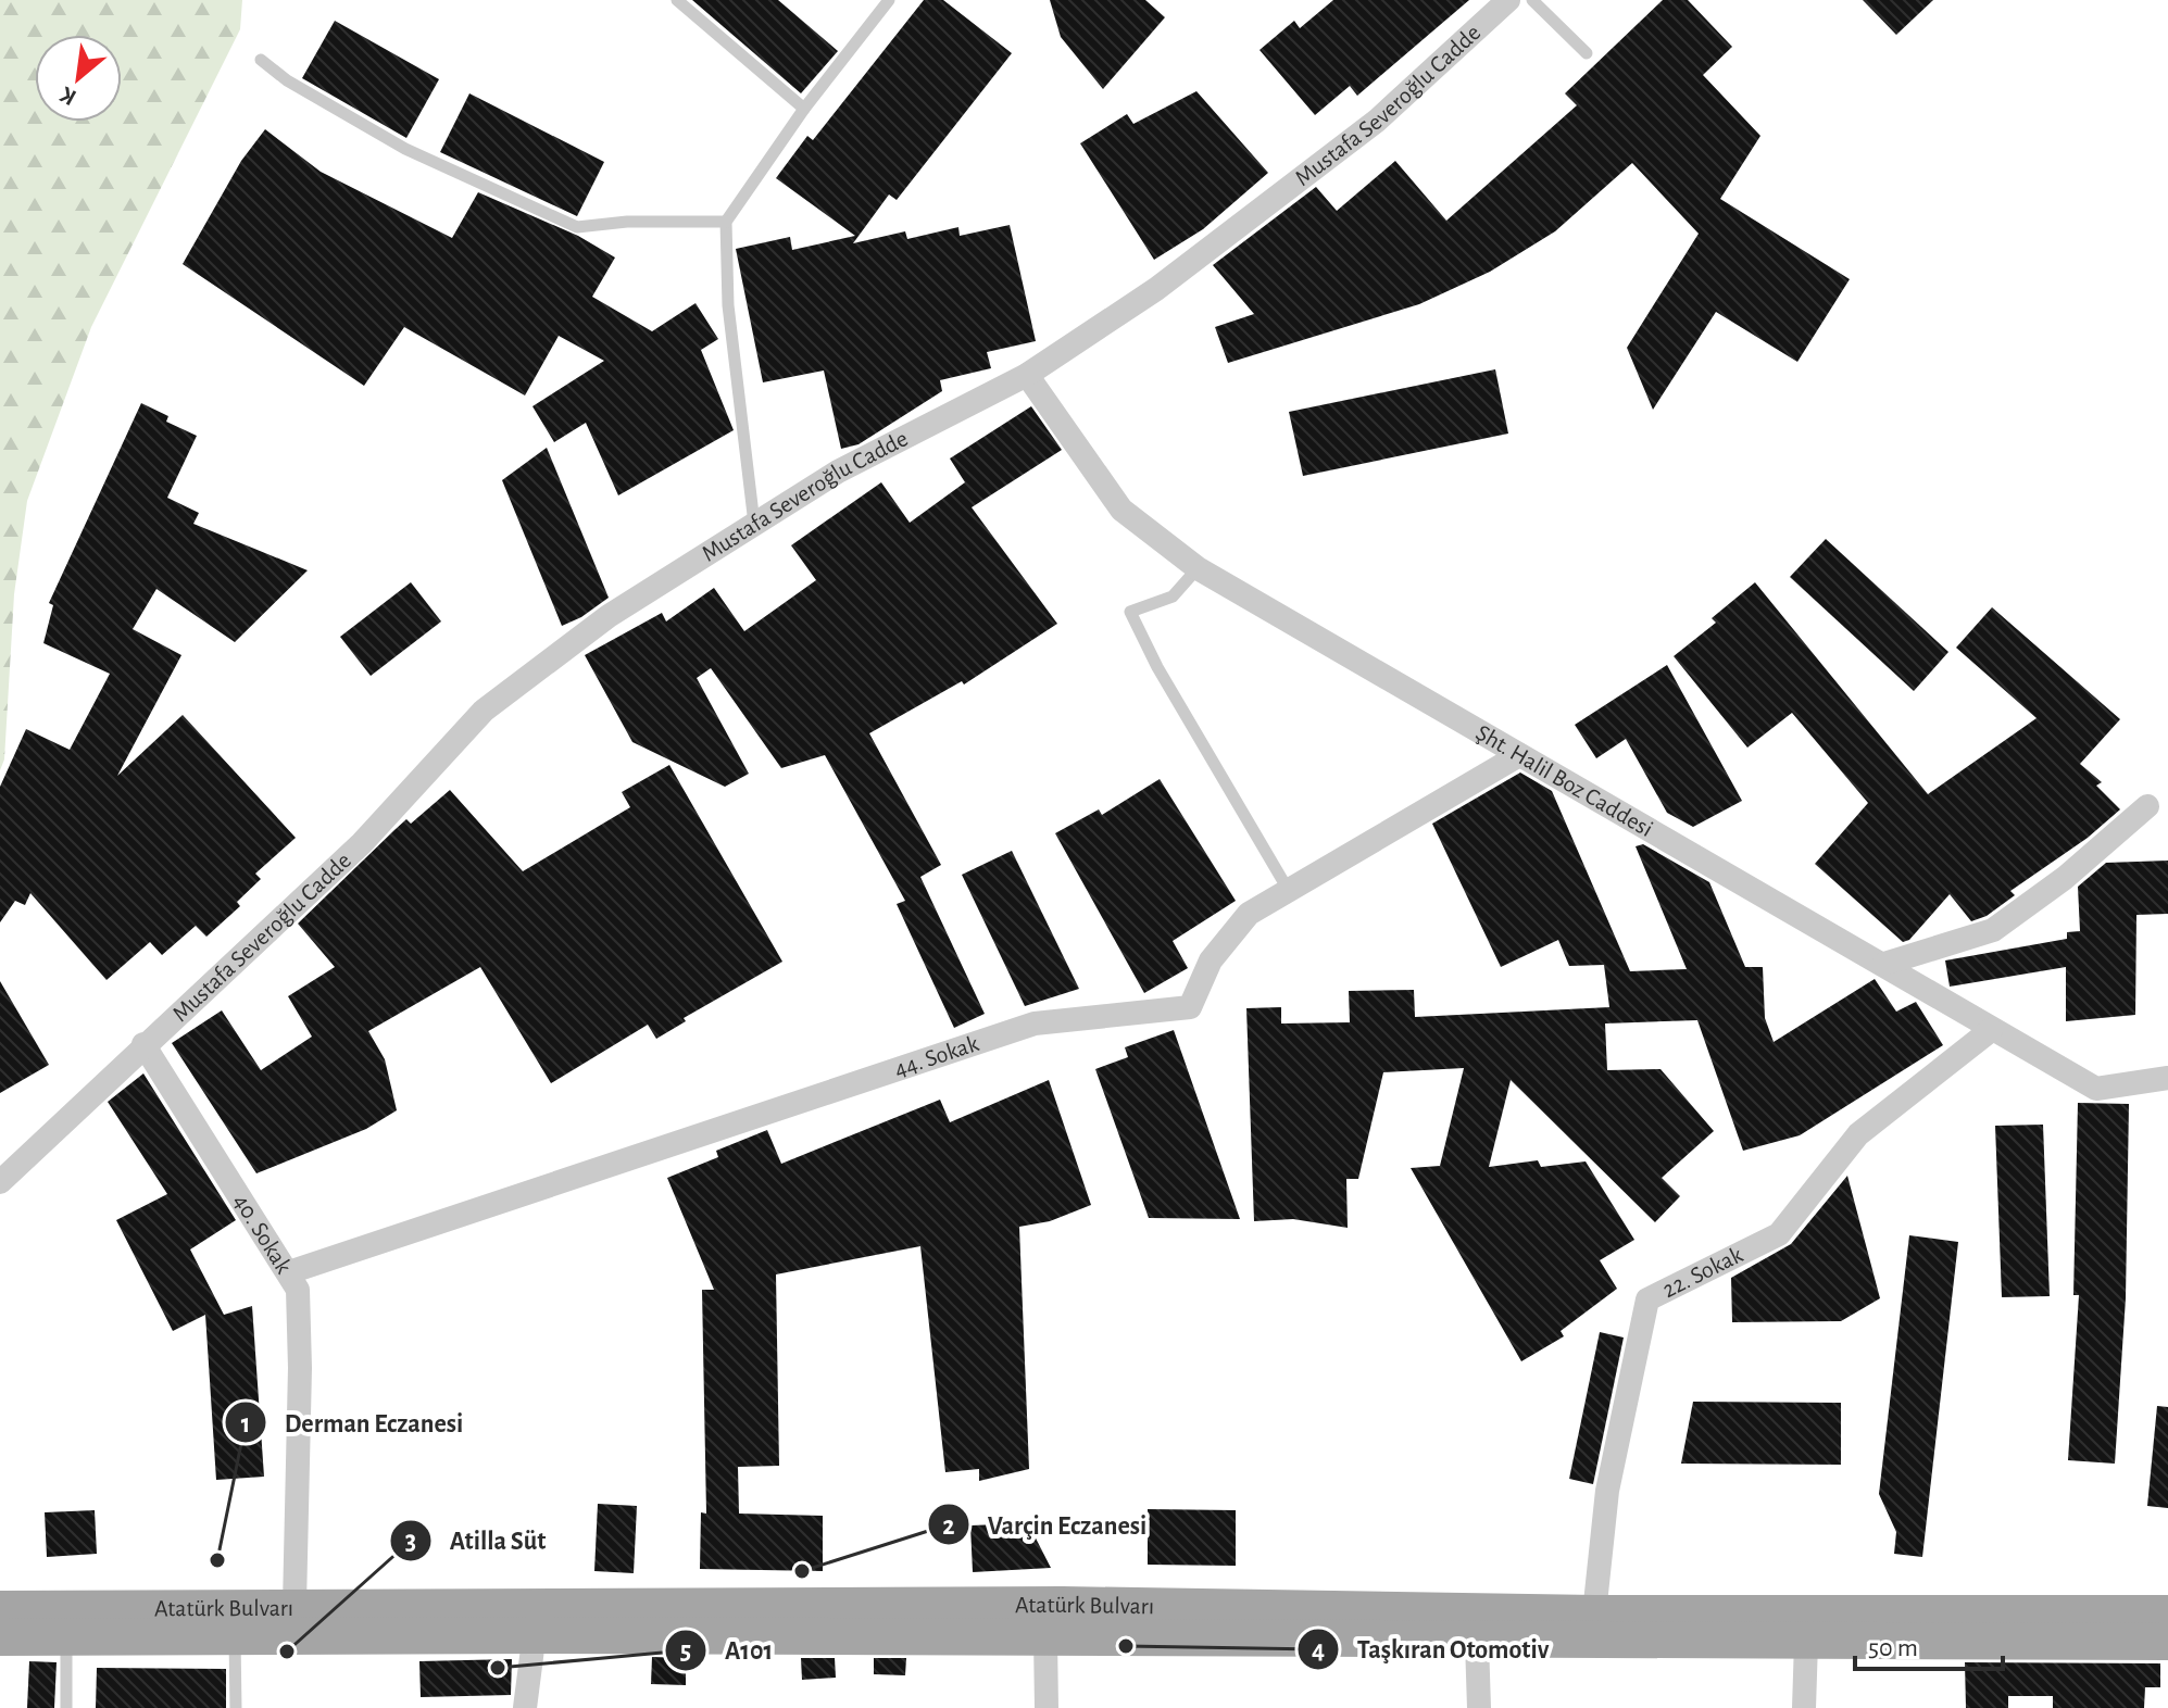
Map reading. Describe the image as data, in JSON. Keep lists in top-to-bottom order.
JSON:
{
  "streets": {
    "main road": ["Atatürk Bulvarı"],
    "street": [
      "Mustafa Severoğlu Cadde",
      "Şht. Halil Boz Caddesi",
      "44. Sokak",
      "40. Sokak",
      "22. Sokak"
    ]
  },
  "crossings": [
    ["Mustafa Severoğlu Cadde", "Şht. Halil Boz Caddesi"],
    ["Mustafa Severoğlu Cadde", "40. Sokak"],
    ["Şht. Halil Boz Caddesi", "44. Sokak"],
    ["Şht. Halil Boz Caddesi", "22. Sokak"],
    ["44. Sokak", "40. Sokak"],
    ["40. Sokak", "Atatürk Bulvarı"],
    ["22. Sokak", "Atatürk Bulvarı"]
  ],
  "places": [
    "Derman Eczanesi",
    "Varçin Eczanesi",
    "Taşkıran Otomotiv",
    "Atilla Süt",
    "A101"
  ],
  "scale_bar": "50 m",
  "north": "bottom left"
}
